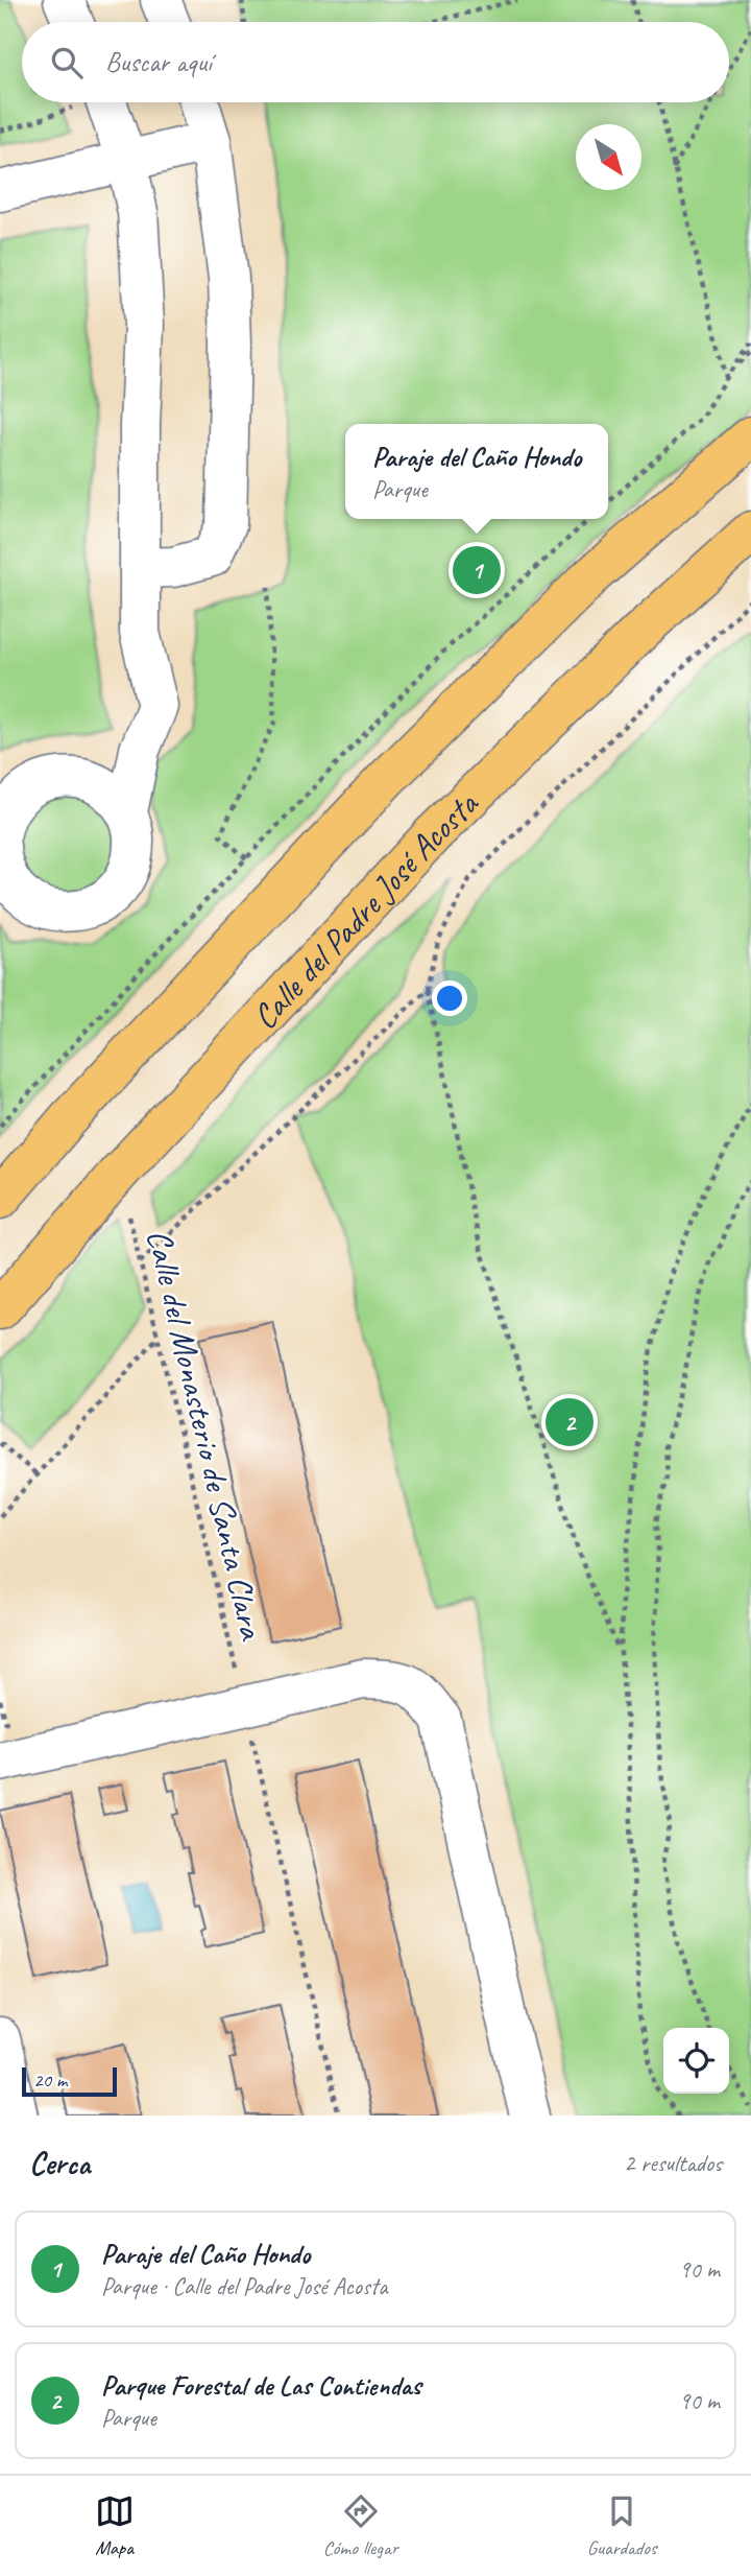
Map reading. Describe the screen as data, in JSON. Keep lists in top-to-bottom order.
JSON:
{
  "streets": {
    "highway": ["Calle del Padre José Acosta"],
    "path": ["Calle del Monasterio de Santa Clara"]
  },
  "crossings": [
    ["Calle del Padre José Acosta", "Calle del Monasterio de Santa Clara"]
  ],
  "scale_bar": "20 m",
  "north": "bottom right",
  "page": {
    "search": "Buscar aquí",
    "popup": ["Paraje del Caño Hondo", "Parque"],
    "pins": ["1", "2"],
    "scale": "20 m",
    "heading": ["Cerca", "2 resultados"],
    "list": [
      {
        "mark": "1",
        "name": "Paraje del Caño Hondo",
        "note": "Parque · Calle del Padre José Acosta",
        "value": "90 m"
      },
      {
        "mark": "2",
        "name": "Parque Forestal de Las Contiendas",
        "note": "Parque",
        "value": "90 m"
      }
    ],
    "nav": ["Mapa", "Cómo llegar", "Guardados"]
  }
}
